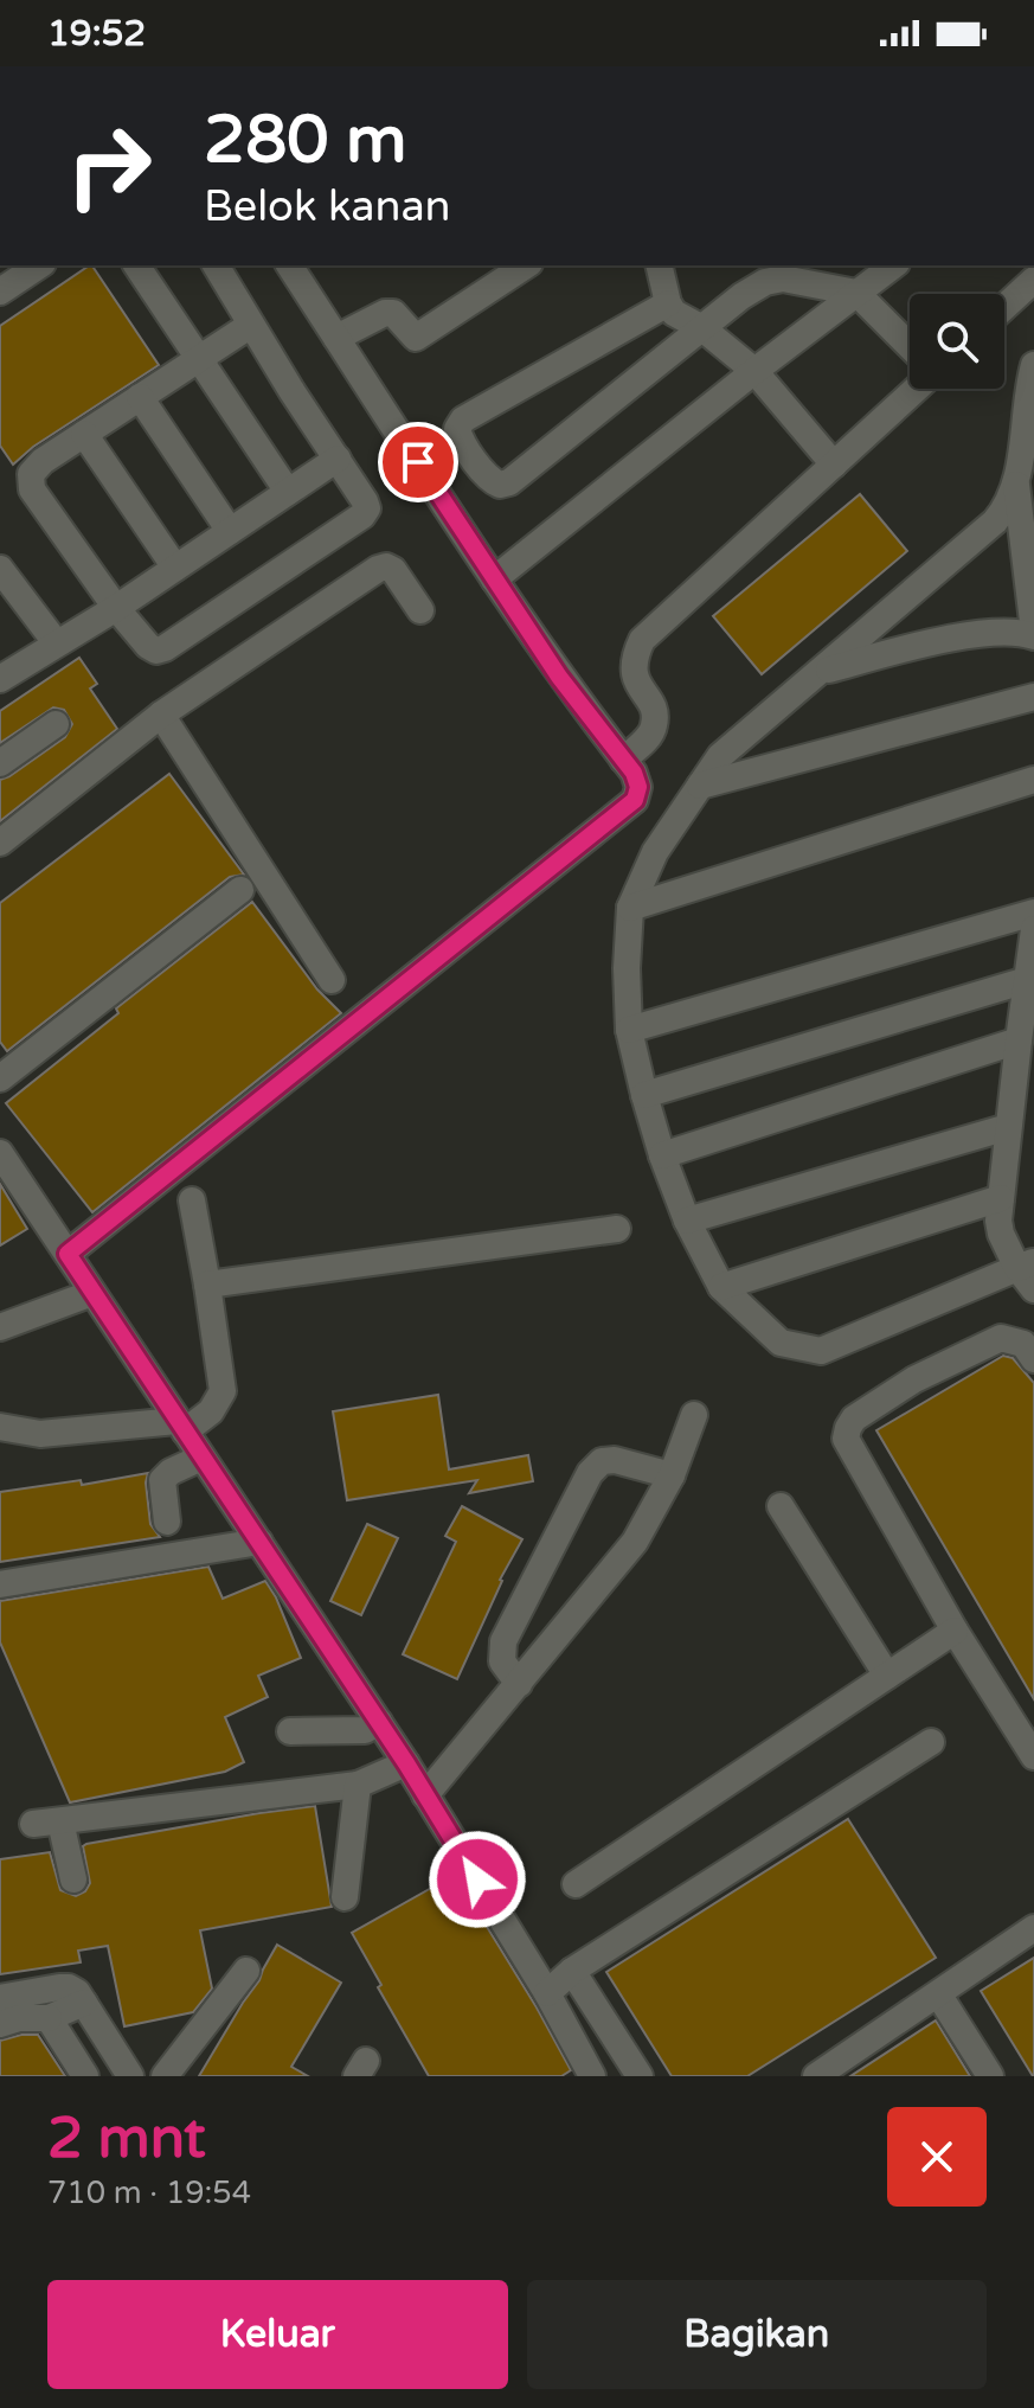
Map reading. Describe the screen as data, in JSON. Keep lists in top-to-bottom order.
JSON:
{
  "page": {
    "status": "19:52",
    "turn": ["280 m", "Belok kanan"],
    "heading": ["2 mnt", "710 m · 19:54"],
    "buttons": ["Keluar", "Bagikan"]
  }
}
